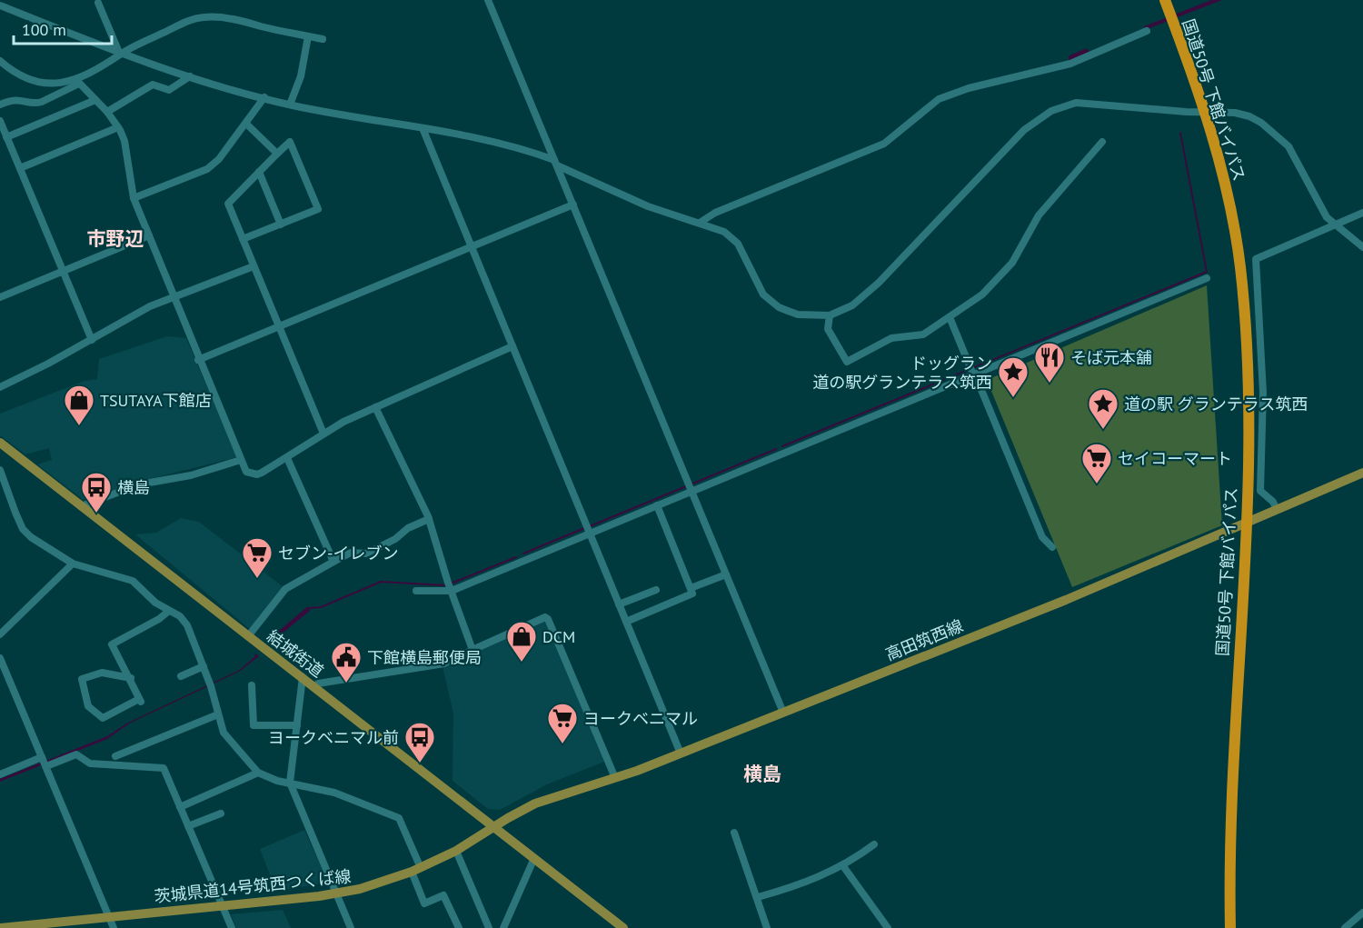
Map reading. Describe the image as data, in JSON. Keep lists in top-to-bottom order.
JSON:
{
  "streets": {
    "highway": ["国道50号 下館バイパス"],
    "main road": ["高田筑西線", "結城街道", "茨城県道14号筑西つくば線"]
  },
  "crossings": [
    ["国道50号 下館バイパス", "高田筑西線"],
    ["高田筑西線", "結城街道"],
    ["高田筑西線", "茨城県道14号筑西つくば線"],
    ["結城街道", "茨城県道14号筑西つくば線"]
  ],
  "districts": ["市野辺", "横島"],
  "places": {
    "restaurant": ["そば元本舗"],
    "place": ["ドッグラン 道の駅グランテラス筑西", "道の駅 グランテラス筑西"],
    "shop": ["TSUTAYA下館店", "DCM"],
    "supermarket": ["セイコーマート", "セブン-イレブン", "ヨークベニマル"],
    "bus stop": ["横島", "ヨークベニマル前"],
    "public building": ["下館横島郵便局"]
  },
  "scale_bar": "100 m"
}
